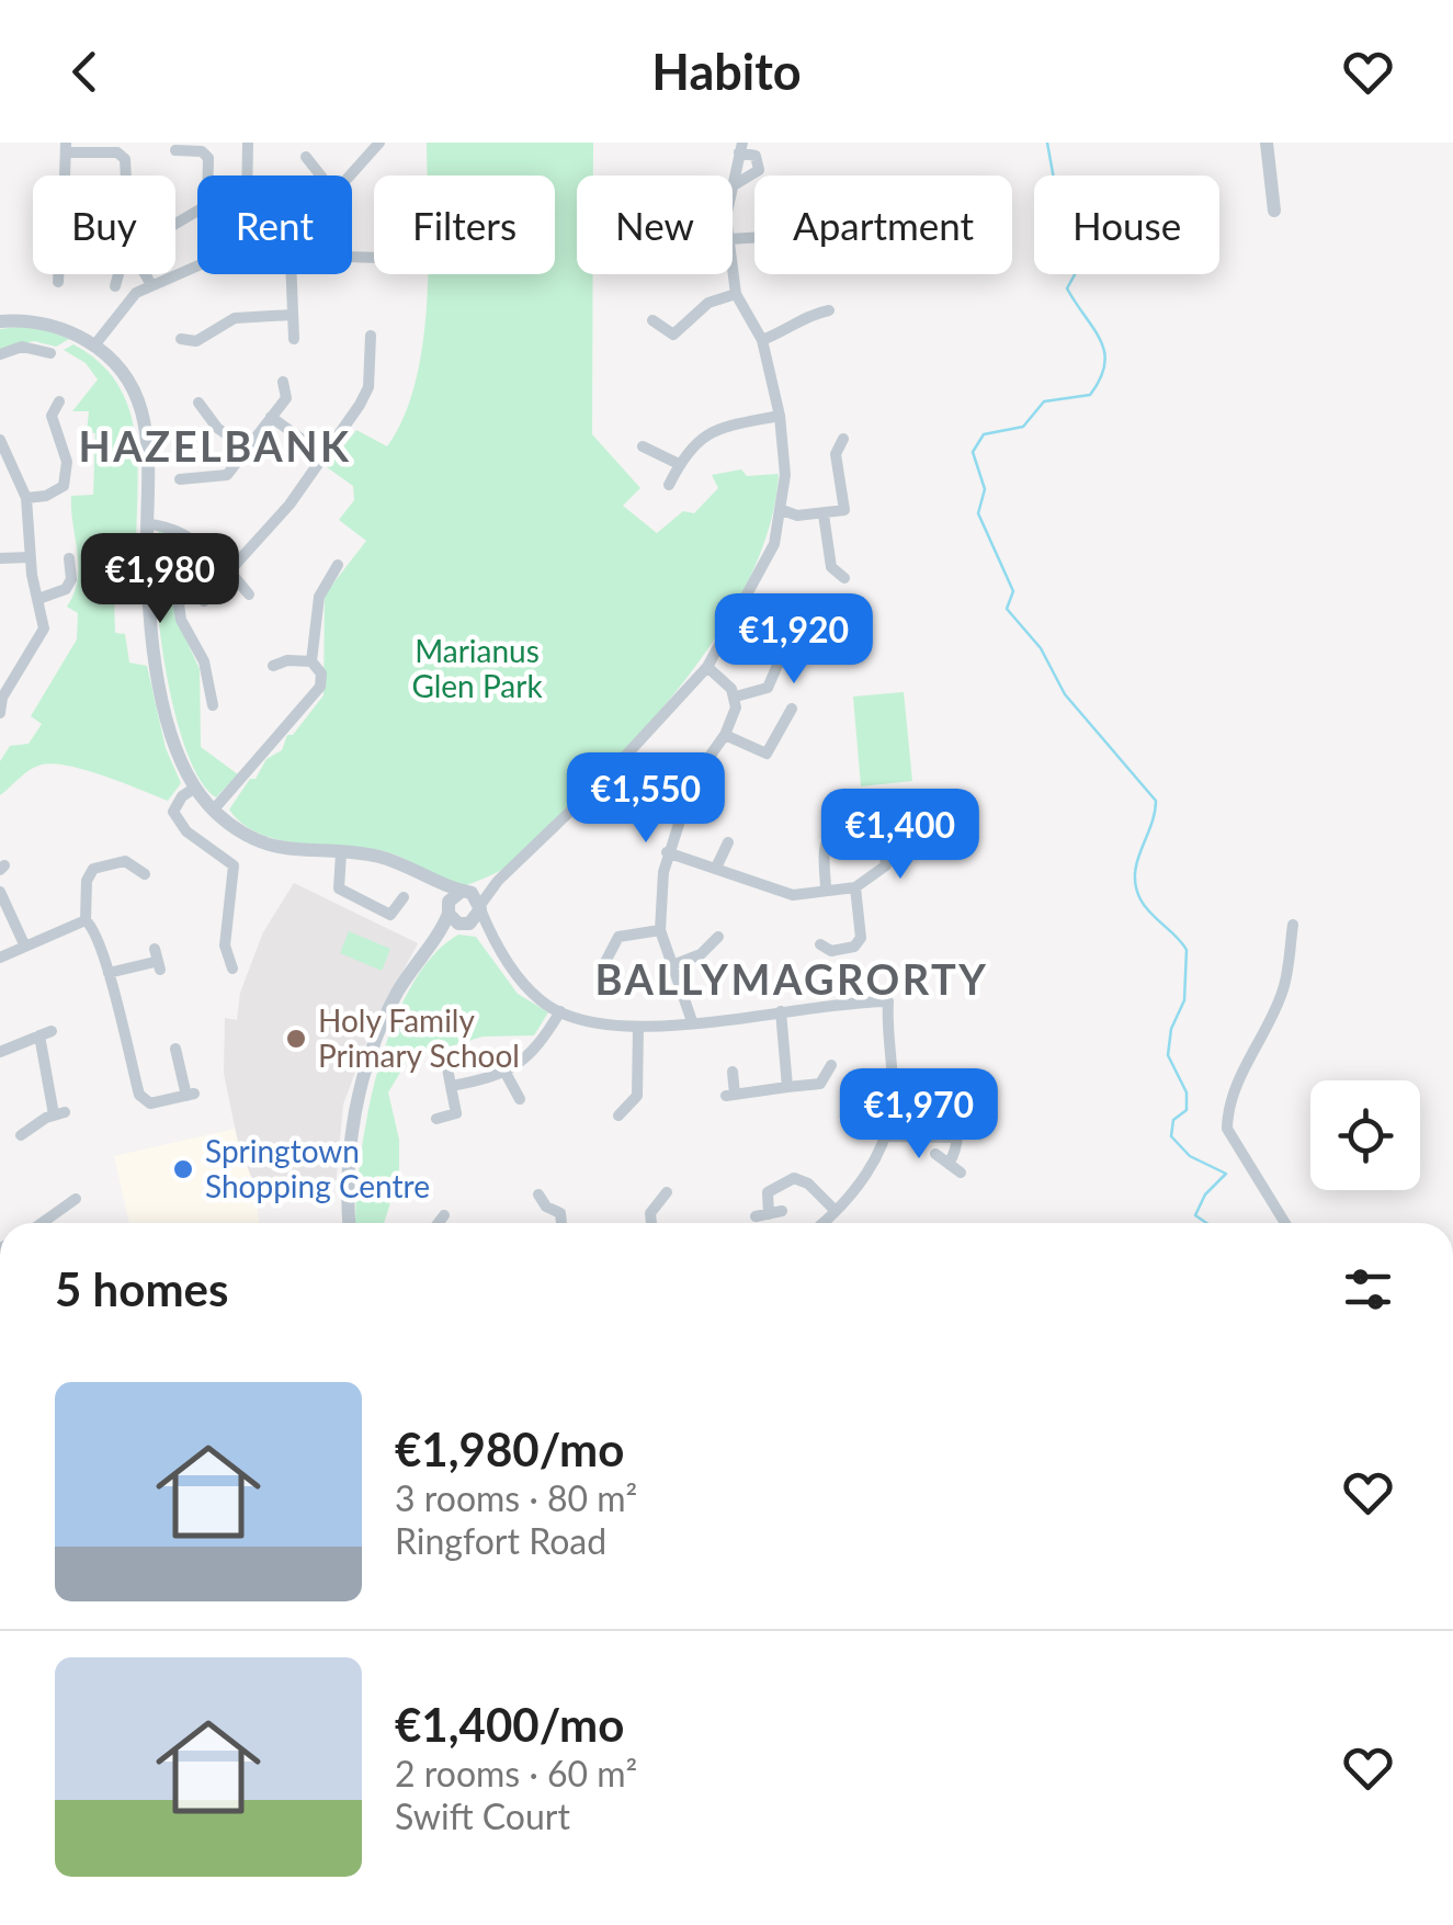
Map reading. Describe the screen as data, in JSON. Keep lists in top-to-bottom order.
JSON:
{
  "districts": ["HAZELBANK", "BALLYMAGRORTY"],
  "parks": ["Marianus Glen Park"],
  "places": ["Holy Family Primary School", "Springtown Shopping Centre"],
  "page": {
    "header": "Habito",
    "chip": [
      "Buy",
      "Rent",
      "Filters",
      "New",
      "Apartment",
      "House"
    ],
    "price": [
      "€1,980",
      "€1,920",
      "€1,550",
      "€1,400",
      "€1,970"
    ],
    "heading": "5 homes",
    "list": [
      {
        "name": "€1,980/mo",
        "note": "3 rooms · 80 m² · Ringfort Road"
      },
      {
        "name": "€1,400/mo",
        "note": "2 rooms · 60 m² · Swift Court"
      }
    ]
  }
}
